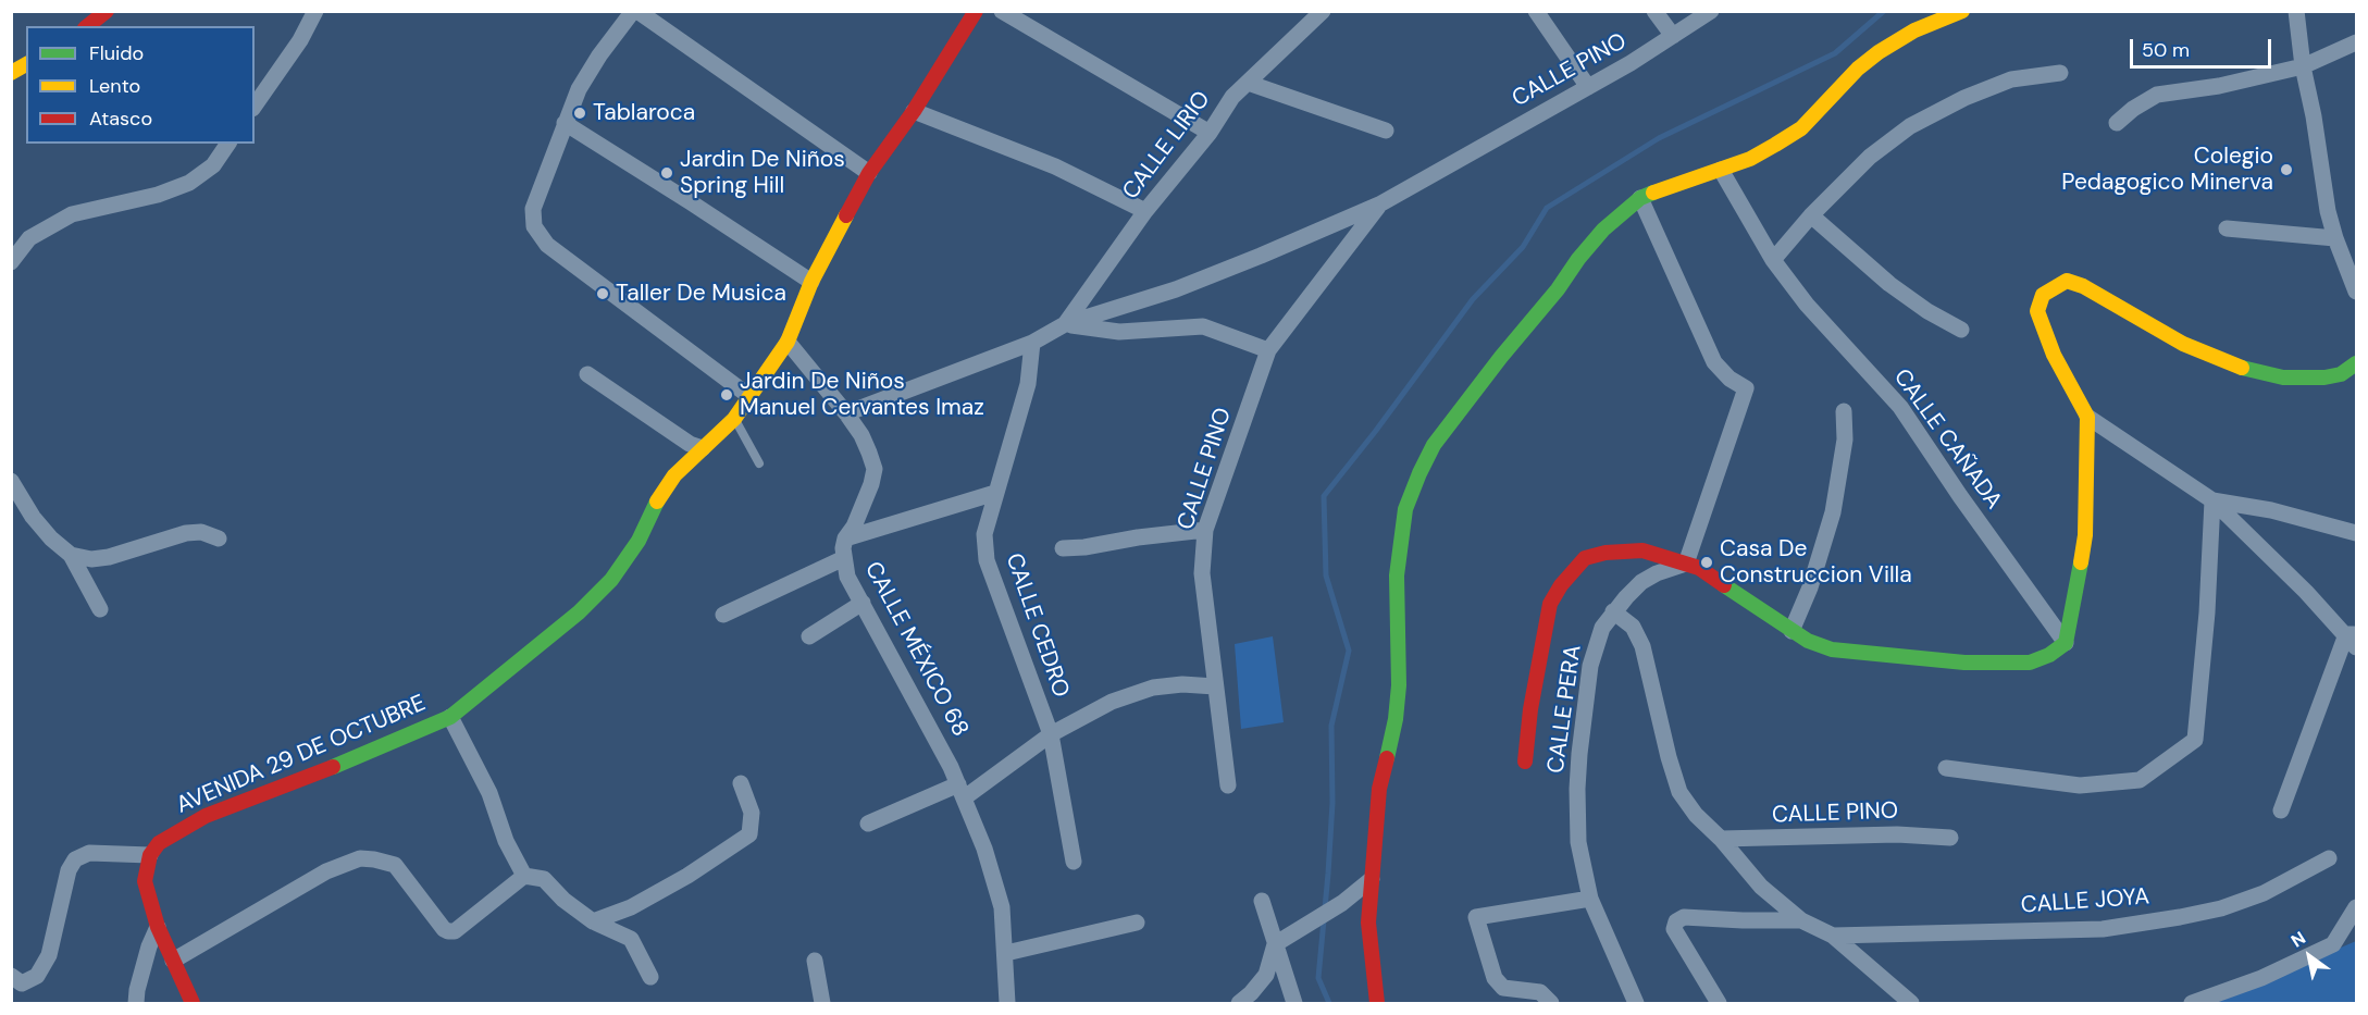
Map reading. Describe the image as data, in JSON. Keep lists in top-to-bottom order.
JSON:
{
  "streets": {
    "street": [
      "CALLE PINO",
      "CALLE LIRIO",
      "CALLE CAÑADA",
      "CALLE CEDRO",
      "CALLE MÉXICO 68",
      "CALLE PERA",
      "AVENIDA 29 DE OCTUBRE",
      "CALLE JOYA"
    ]
  },
  "crossings": [
    ["CALLE PINO", "CALLE LIRIO"],
    ["CALLE PINO", "CALLE CEDRO"],
    ["CALLE PINO", "CALLE MÉXICO 68"],
    ["CALLE MÉXICO 68", "AVENIDA 29 DE OCTUBRE"]
  ],
  "places": [
    "Tablaroca",
    "Colegio Pedagogico Minerva",
    "Jardin De Niños Spring Hill",
    "Taller De Musica",
    "Jardin De Niños Manuel Cervantes Imaz",
    "Casa De Construccion Villa"
  ],
  "legend": ["Fluido", "Lento", "Atasco"],
  "scale_bar": "50 m",
  "north": "top left"
}
